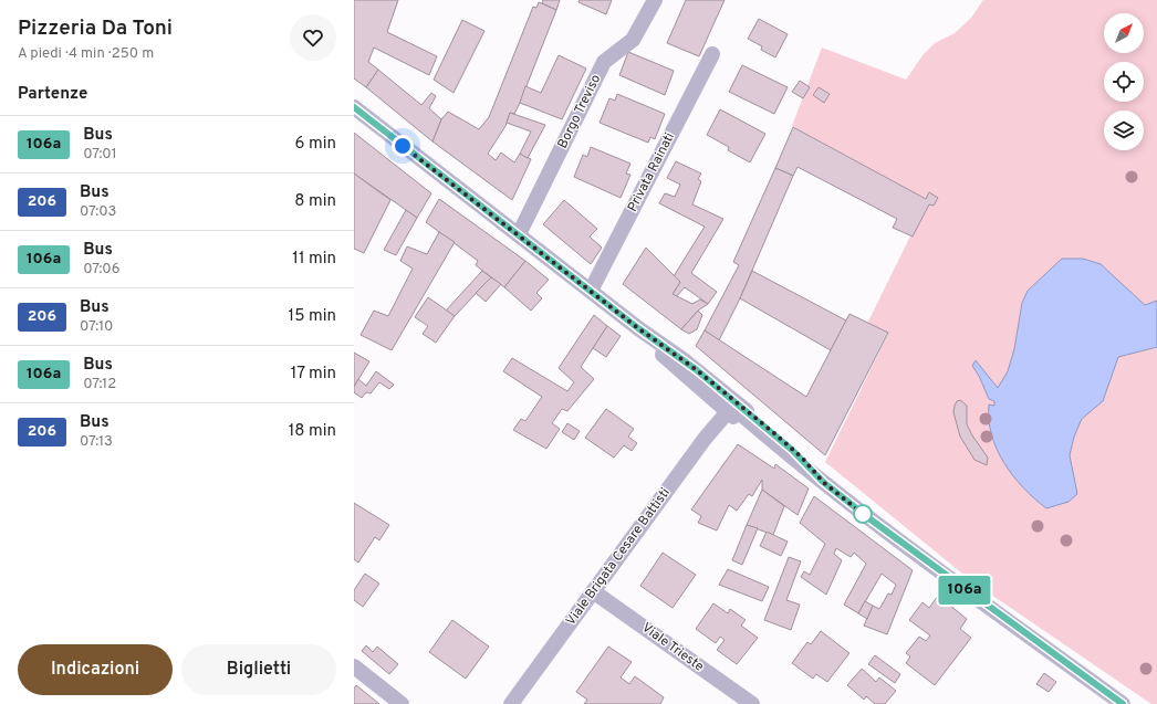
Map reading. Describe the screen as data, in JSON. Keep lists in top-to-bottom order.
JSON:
{
  "streets": {
    "street": [
      "Borgo Treviso",
      "Privata Rainati",
      "Viale Brigata Cesare Battisti",
      "Viale Trieste"
    ]
  },
  "crossings": [
    ["Viale Brigata Cesare Battisti", "Viale Trieste"]
  ],
  "lines": ["bus line 106a"],
  "north": "top right",
  "page": {
    "heading": [
      ["Pizzeria Da Toni", "A piedi · 4 min · 250 m"],
      "Partenze"
    ],
    "on_map": "106a",
    "list": [
      {
        "mark": "106a",
        "name": "Bus",
        "note": "07:01",
        "value": "6 min"
      },
      {
        "mark": "206",
        "name": "Bus",
        "note": "07:03",
        "value": "8 min"
      },
      {
        "mark": "106a",
        "name": "Bus",
        "note": "07:06",
        "value": "11 min"
      },
      {
        "mark": "206",
        "name": "Bus",
        "note": "07:10",
        "value": "15 min"
      },
      {
        "mark": "106a",
        "name": "Bus",
        "note": "07:12",
        "value": "17 min"
      },
      {
        "mark": "206",
        "name": "Bus",
        "note": "07:13",
        "value": "18 min"
      }
    ],
    "buttons": ["Indicazioni", "Biglietti"]
  }
}
